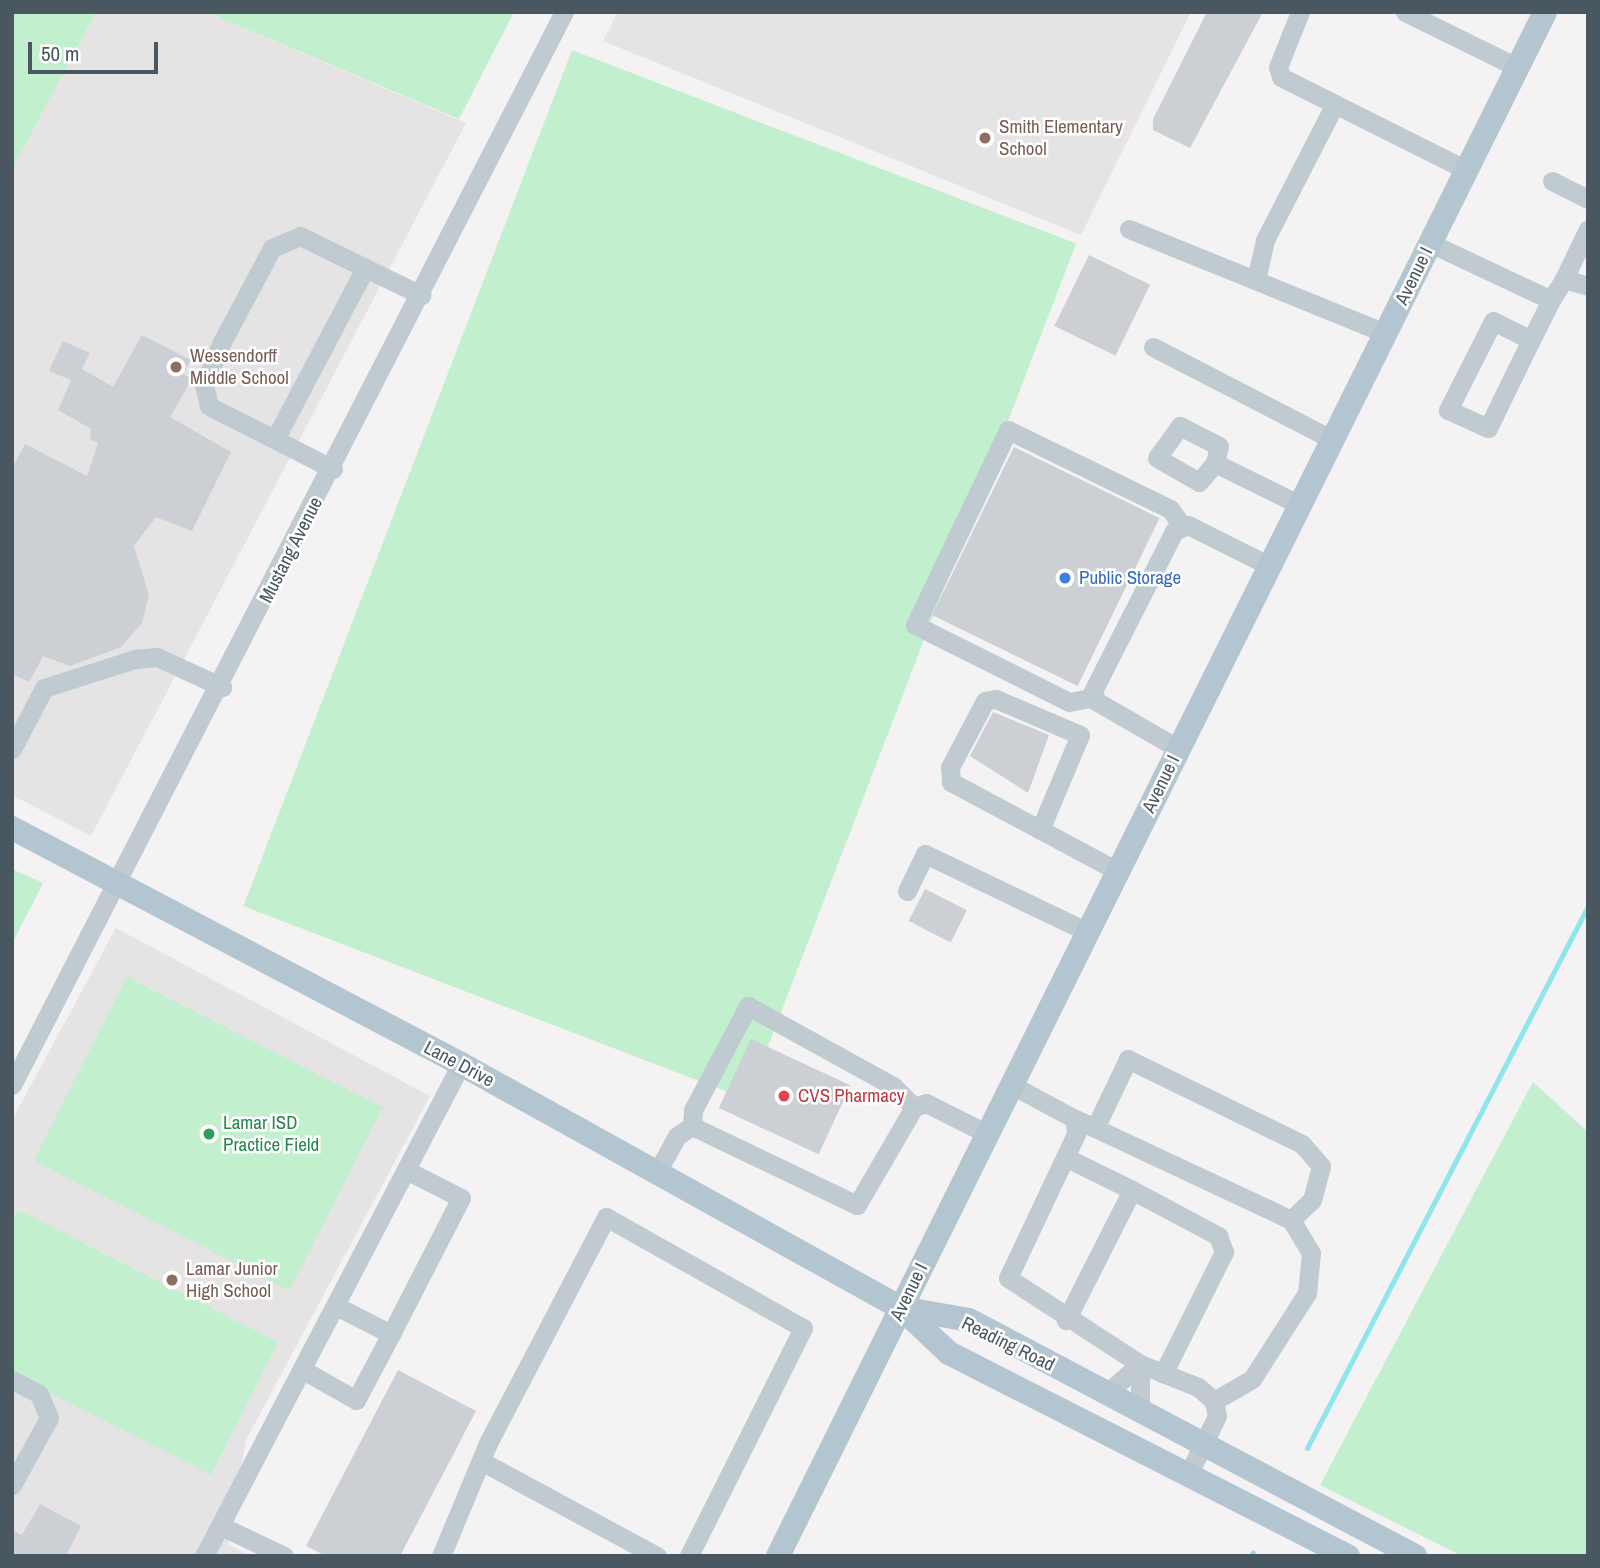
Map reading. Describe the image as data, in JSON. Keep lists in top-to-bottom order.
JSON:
{
  "streets": {
    "main road": ["Avenue I", "Lane Drive", "Reading Road"],
    "street": ["Mustang Avenue"]
  },
  "crossings": [
    ["Avenue I", "Lane Drive"],
    ["Avenue I", "Reading Road"],
    ["Mustang Avenue", "Lane Drive"],
    ["Lane Drive", "Reading Road"]
  ],
  "places": [
    "Smith Elementary School",
    "Wessendorff Middle School",
    "Public Storage",
    "CVS Pharmacy",
    "Lamar ISD Practice Field",
    "Lamar Junior High School"
  ],
  "scale_bar": "50 m"
}
